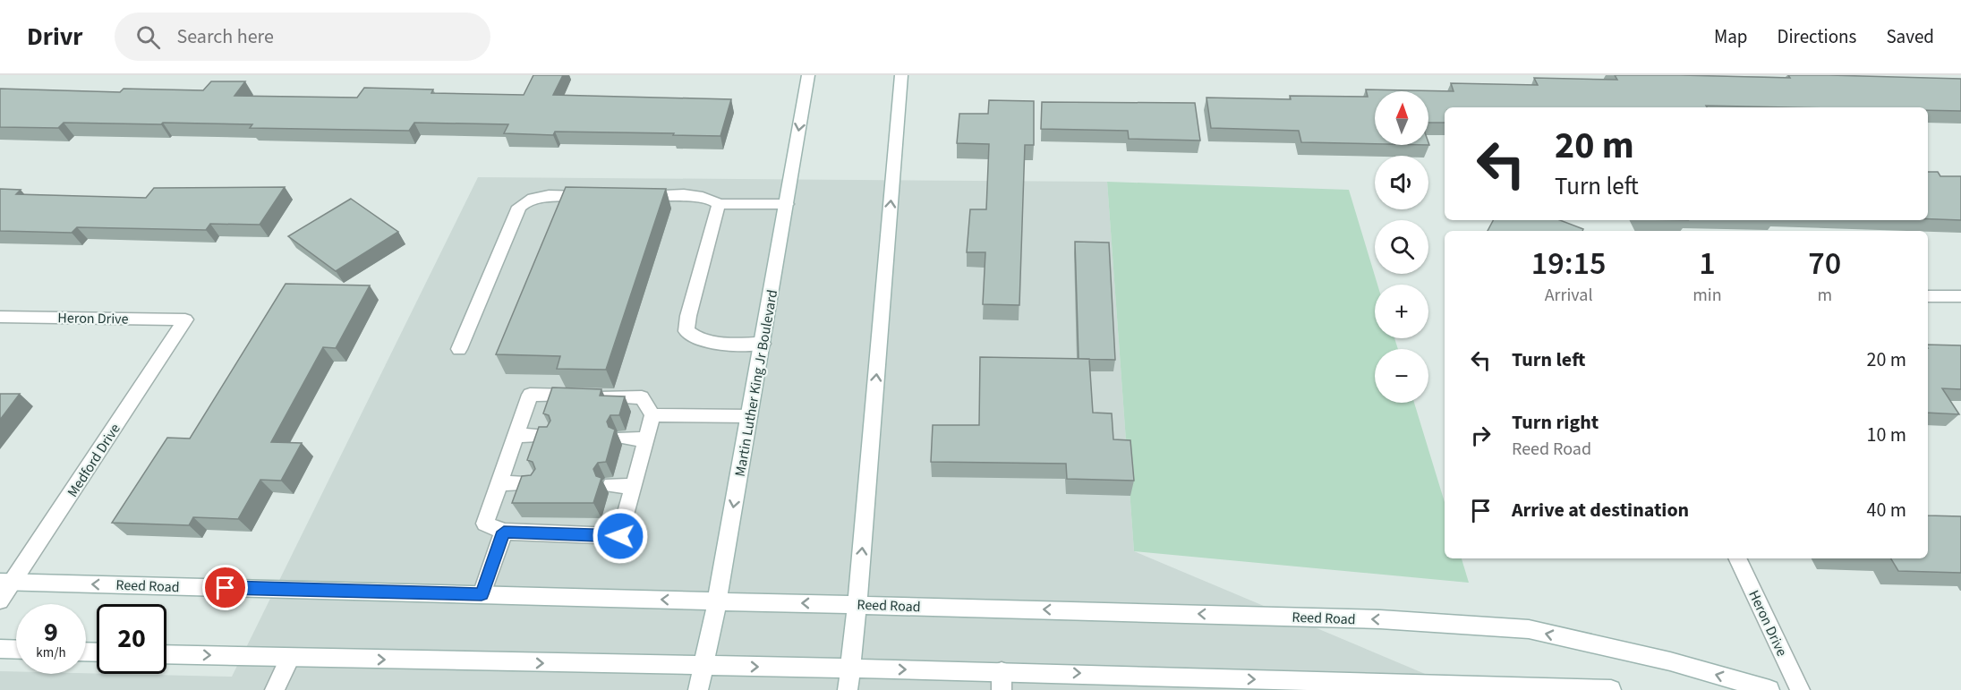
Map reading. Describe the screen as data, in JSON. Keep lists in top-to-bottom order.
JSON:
{
  "streets": {
    "street": [
      "Heron Drive",
      "Martin Luther King Jr Boulevard",
      "Medford Drive",
      "Reed Road"
    ]
  },
  "crossings": [
    ["Heron Drive", "Medford Drive"],
    ["Martin Luther King Jr Boulevard", "Reed Road"],
    ["Medford Drive", "Reed Road"]
  ],
  "north": "top",
  "page": {
    "header": "Drivr",
    "search": "Search here",
    "nav": ["Map", "Directions", "Saved"],
    "map_buttons": ["+", "−"],
    "turn": ["20 m", "Turn left"],
    "eta": [
      "19:15",
      "Arrival",
      "1",
      "min",
      "70",
      "m"
    ],
    "list": [
      {
        "name": "Turn left",
        "value": "20 m"
      },
      {
        "name": "Turn right",
        "note": "Reed Road",
        "value": "10 m"
      },
      {
        "name": "Arrive at destination",
        "value": "40 m"
      }
    ],
    "speed": "9 km/h",
    "limit": "20"
  }
}
